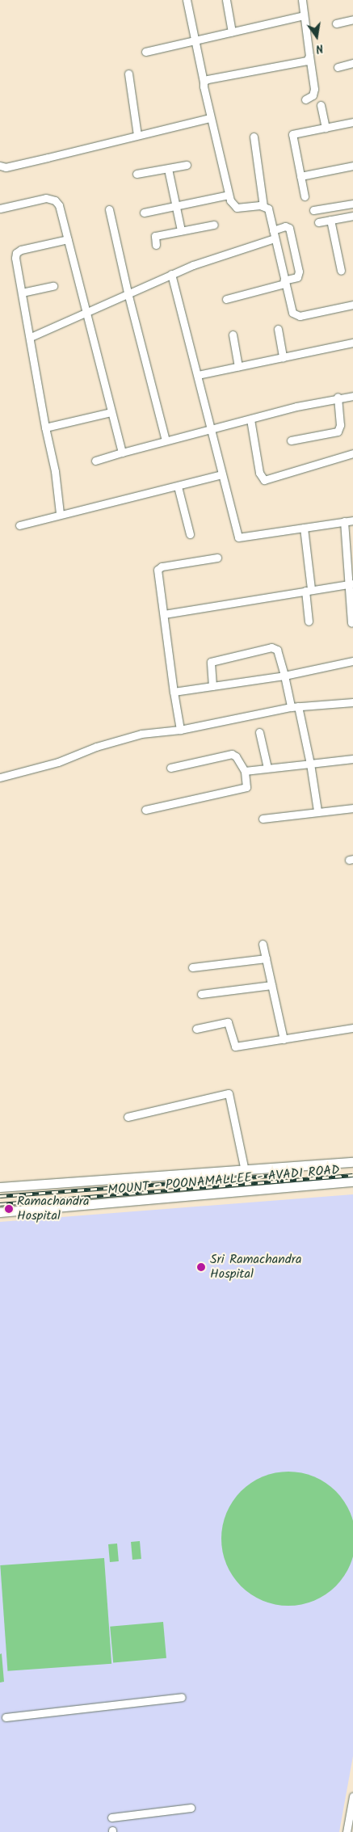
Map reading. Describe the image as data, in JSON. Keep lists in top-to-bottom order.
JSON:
{
  "streets": {
    "main road": ["MOUNT - POONAMALLEE - AVADI ROAD"]
  },
  "places": ["Ramachandra Hospital", "Sri Ramachandra Hospital"],
  "north": "bottom"
}
